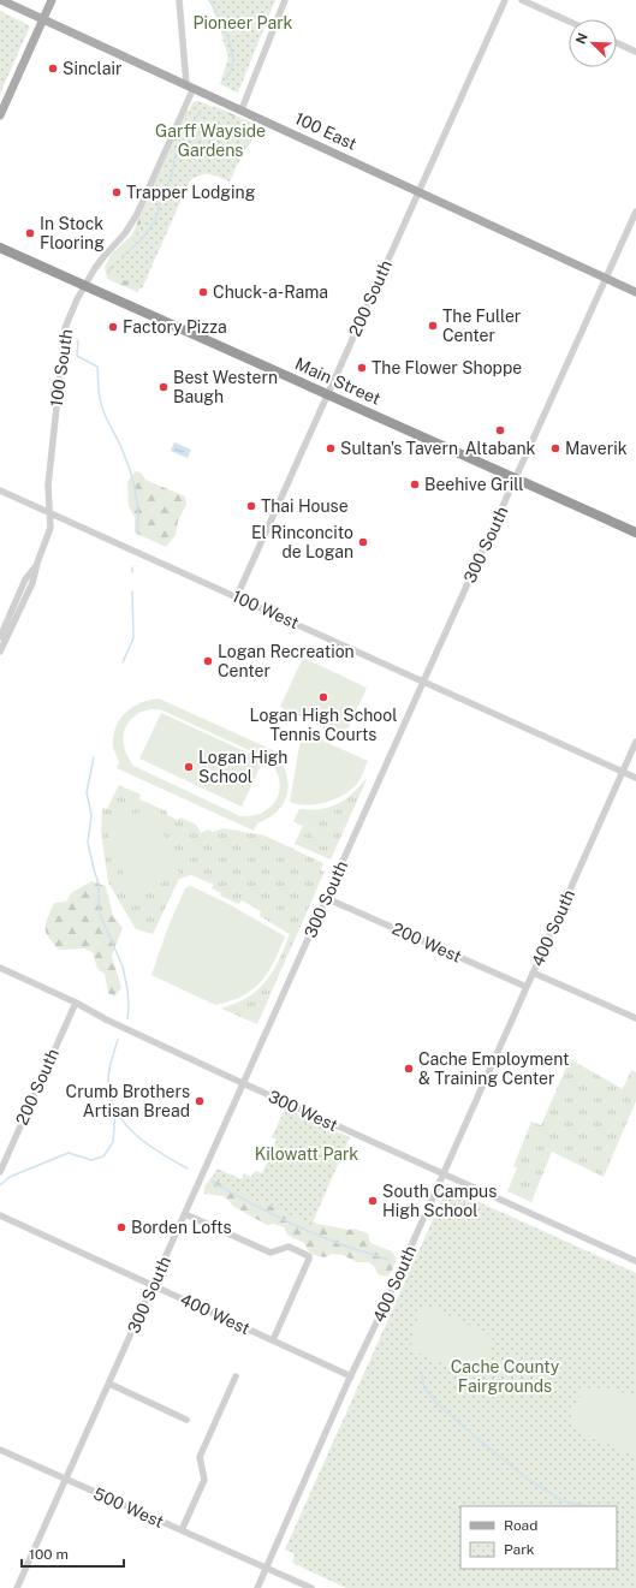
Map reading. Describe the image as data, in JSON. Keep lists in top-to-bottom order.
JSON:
{
  "streets": {
    "highway": ["Main Street"],
    "main road": ["100 East"],
    "street": [
      "200 South",
      "100 South",
      "300 South",
      "100 West",
      "400 South",
      "200 West",
      "300 West",
      "400 West",
      "500 West"
    ]
  },
  "crossings": [
    ["100 East", "200 South"],
    ["100 East", "100 South"],
    ["100 East", "300 South"],
    ["200 South", "Main Street"],
    ["200 South", "100 West"],
    ["200 South", "300 West"],
    ["100 South", "Main Street"],
    ["100 South", "100 West"],
    ["Main Street", "300 South"],
    ["300 South", "100 West"],
    ["300 South", "200 West"],
    ["300 South", "300 West"],
    ["300 South", "400 West"],
    ["300 South", "500 West"],
    ["100 West", "400 South"],
    ["400 South", "200 West"],
    ["400 South", "300 West"],
    ["400 South", "400 West"],
    ["400 South", "500 West"]
  ],
  "parks": [
    "Pioneer Park",
    "Garff Wayside Gardens",
    "Kilowatt Park",
    "Cache County Fairgrounds"
  ],
  "places": [
    "Sinclair",
    "Trapper Lodging",
    "In Stock Flooring",
    "Chuck-a-Rama",
    "The Fuller Center",
    "Factory Pizza",
    "The Flower Shoppe",
    "Best Western Baugh",
    "Altabank",
    "Sultan's Tavern",
    "Maverik",
    "Beehive Grill",
    "Thai House",
    "El Rinconcito de Logan",
    "Logan Recreation Center",
    "Logan High School Tennis Courts",
    "Logan High School",
    "Cache Employment & Training Center",
    "Crumb Brothers Artisan Bread",
    "South Campus High School",
    "Borden Lofts"
  ],
  "legend": ["Road", "Park"],
  "scale_bar": "100 m",
  "north": "top left"
}
